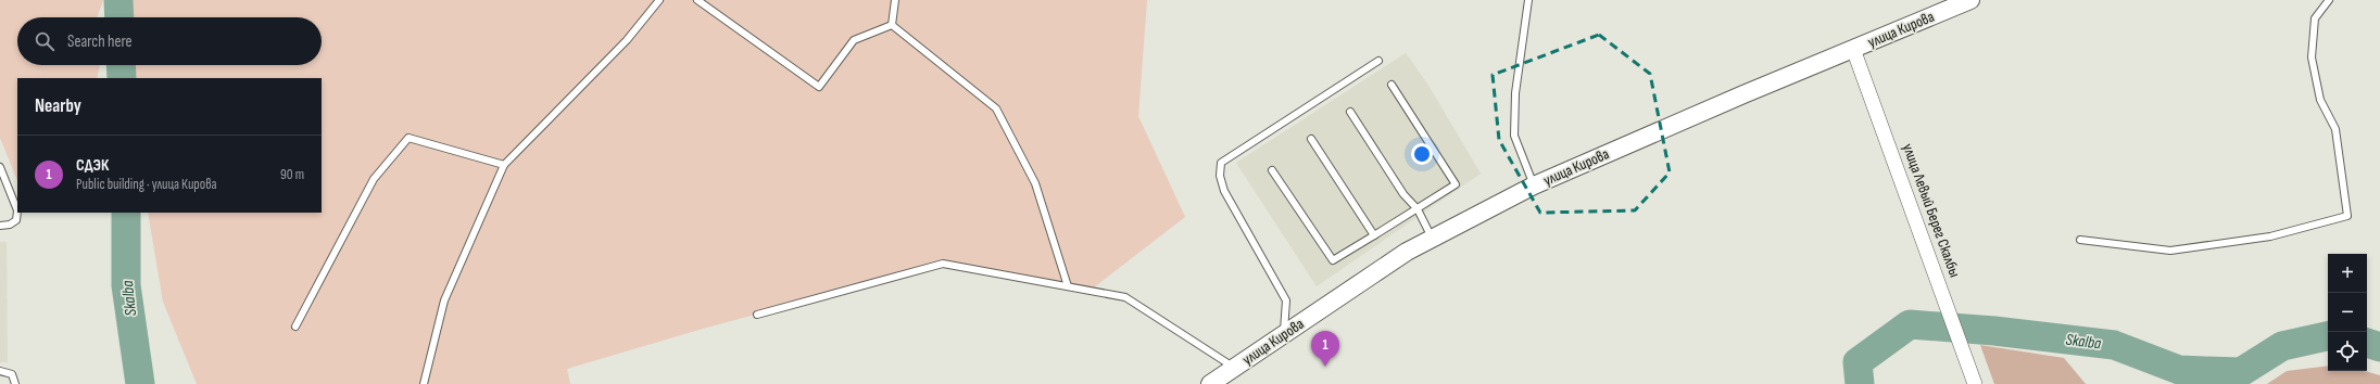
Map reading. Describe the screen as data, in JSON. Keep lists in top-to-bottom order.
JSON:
{
  "streets": {
    "street": ["улица Кирова", "улица Левый Берег Скалбы"]
  },
  "crossings": [
    ["улица Кирова", "улица Левый Берег Скалбы"]
  ],
  "water": ["Skalba"],
  "page": {
    "search": "Search here",
    "heading": "Nearby",
    "list": [
      {
        "mark": "1",
        "name": "СДЭК",
        "note": "Public building · улица Кирова",
        "value": "90 m"
      }
    ],
    "map_buttons": ["+", "−"],
    "pins": "1"
  }
}
